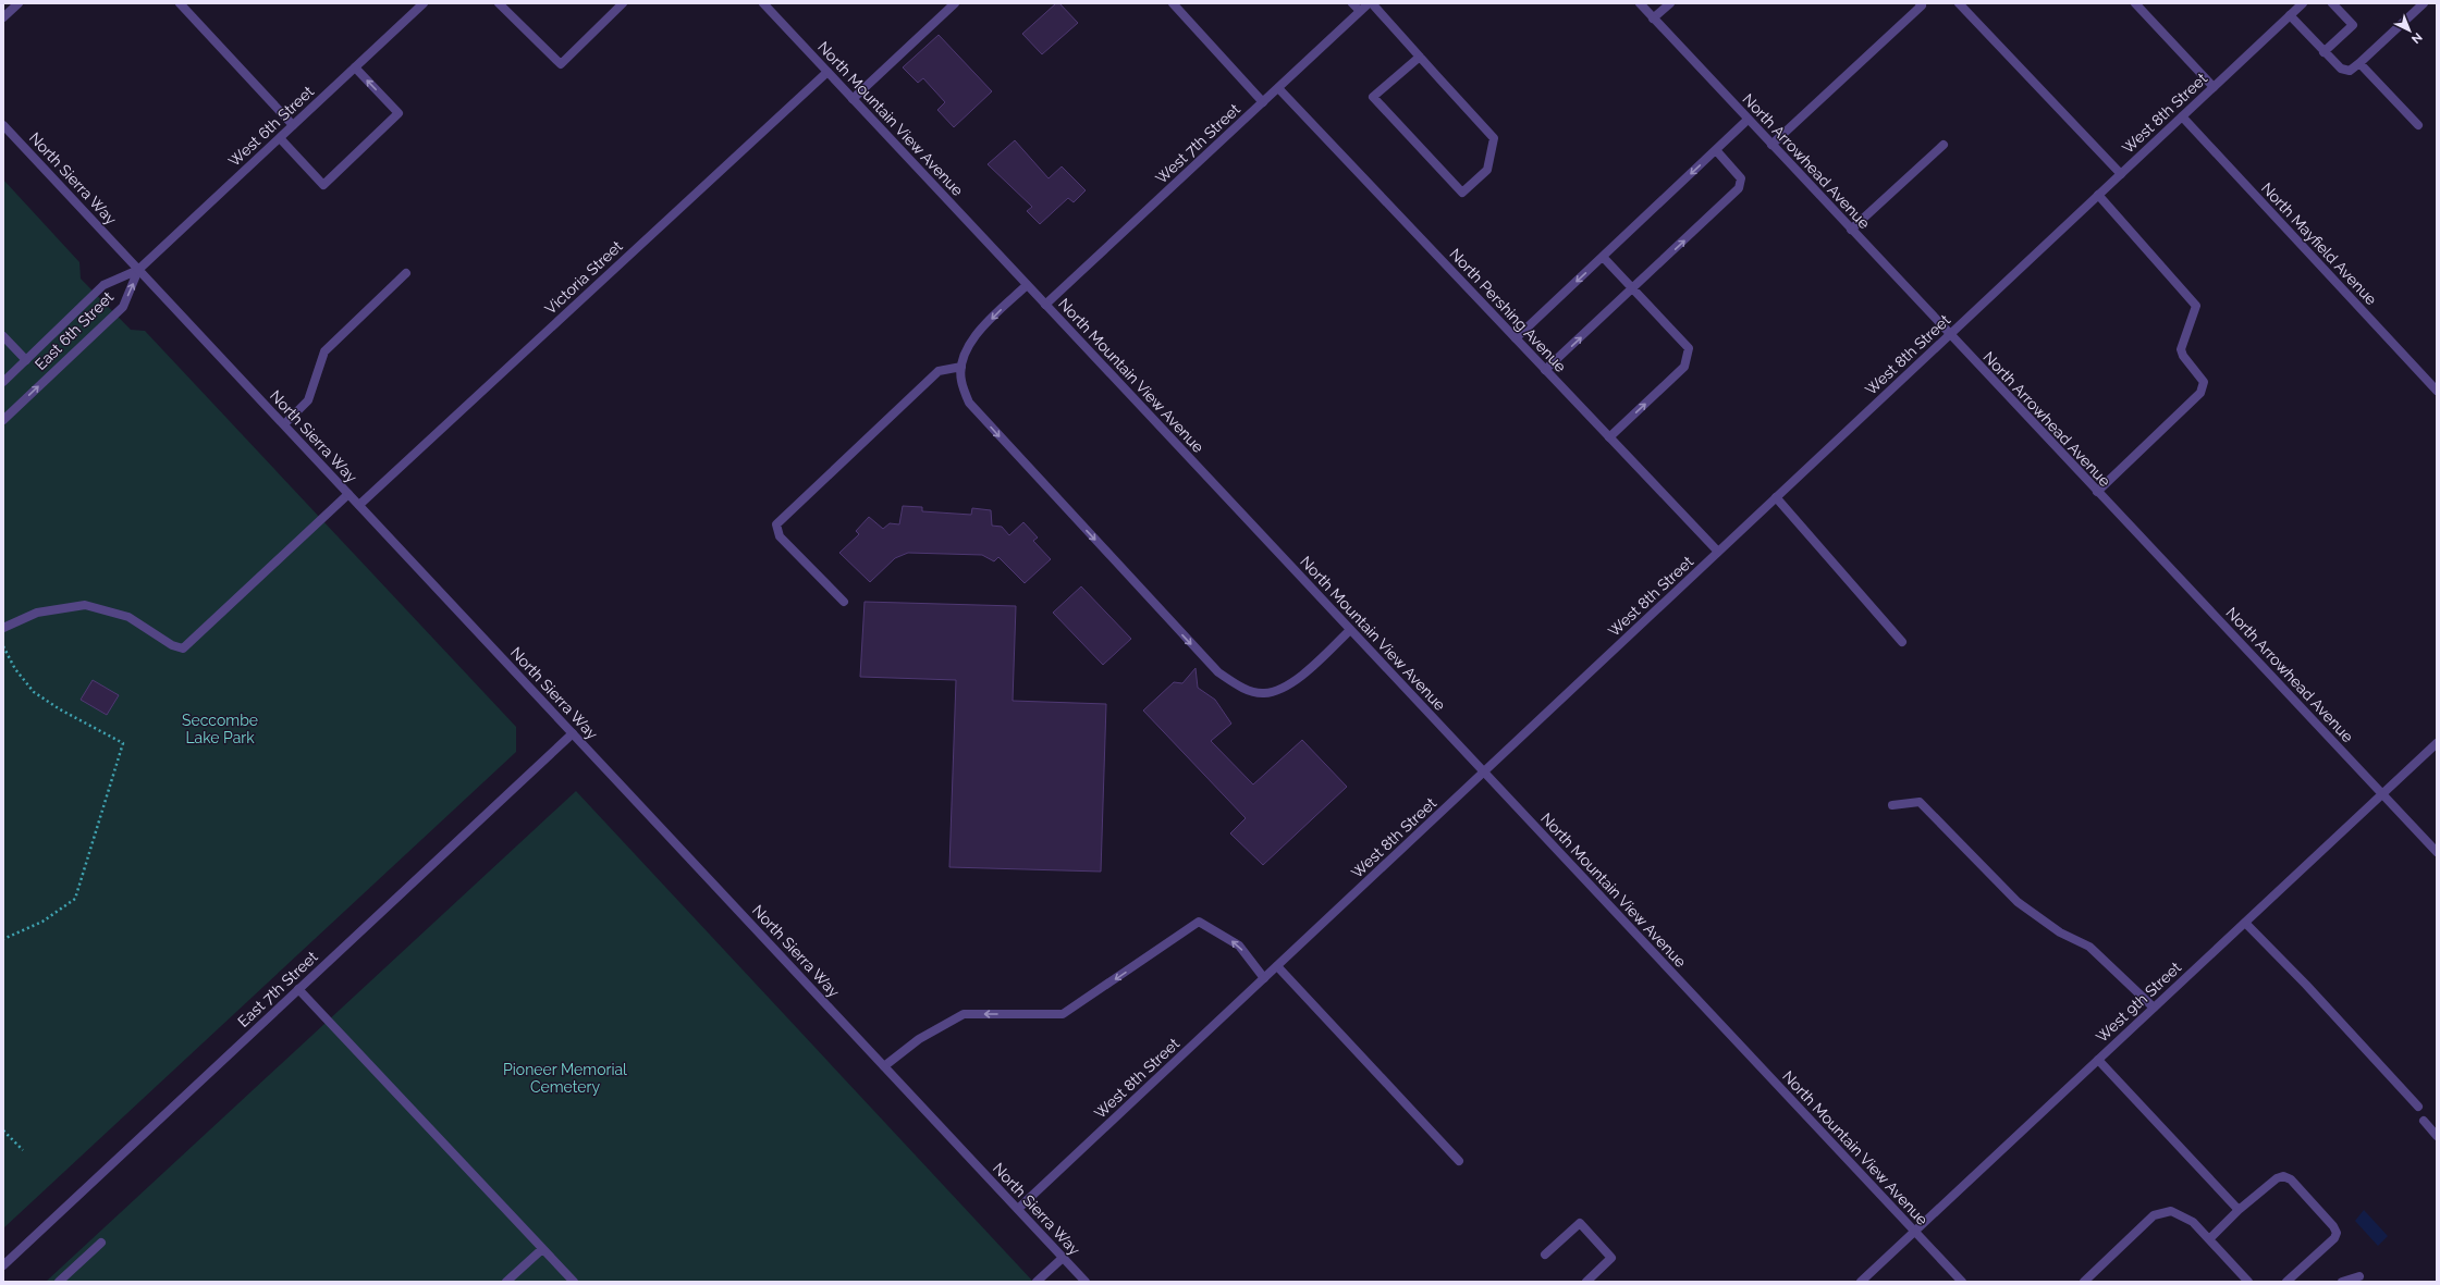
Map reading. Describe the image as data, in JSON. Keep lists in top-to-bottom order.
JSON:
{
  "streets": {
    "street": [
      "West 8th Street",
      "North Mountain View Avenue",
      "West 6th Street",
      "West 7th Street",
      "North Arrowhead Avenue",
      "North Sierra Way",
      "North Mayfield Avenue",
      "Victoria Street",
      "North Pershing Avenue",
      "East 6th Street",
      "East 7th Street",
      "West 9th Street"
    ]
  },
  "crossings": [
    ["West 8th Street", "North Mountain View Avenue"],
    ["West 8th Street", "North Arrowhead Avenue"],
    ["West 8th Street", "North Sierra Way"],
    ["West 8th Street", "North Mayfield Avenue"],
    ["West 8th Street", "North Pershing Avenue"],
    ["North Mountain View Avenue", "West 7th Street"],
    ["North Mountain View Avenue", "Victoria Street"],
    ["North Mountain View Avenue", "West 9th Street"],
    ["West 6th Street", "North Sierra Way"],
    ["West 6th Street", "East 6th Street"],
    ["West 7th Street", "North Pershing Avenue"],
    ["North Arrowhead Avenue", "West 9th Street"],
    ["North Sierra Way", "Victoria Street"],
    ["North Sierra Way", "East 6th Street"],
    ["North Sierra Way", "East 7th Street"]
  ],
  "parks": ["Seccombe Lake Park", "Pioneer Memorial Cemetery"],
  "north": "bottom right"
}
